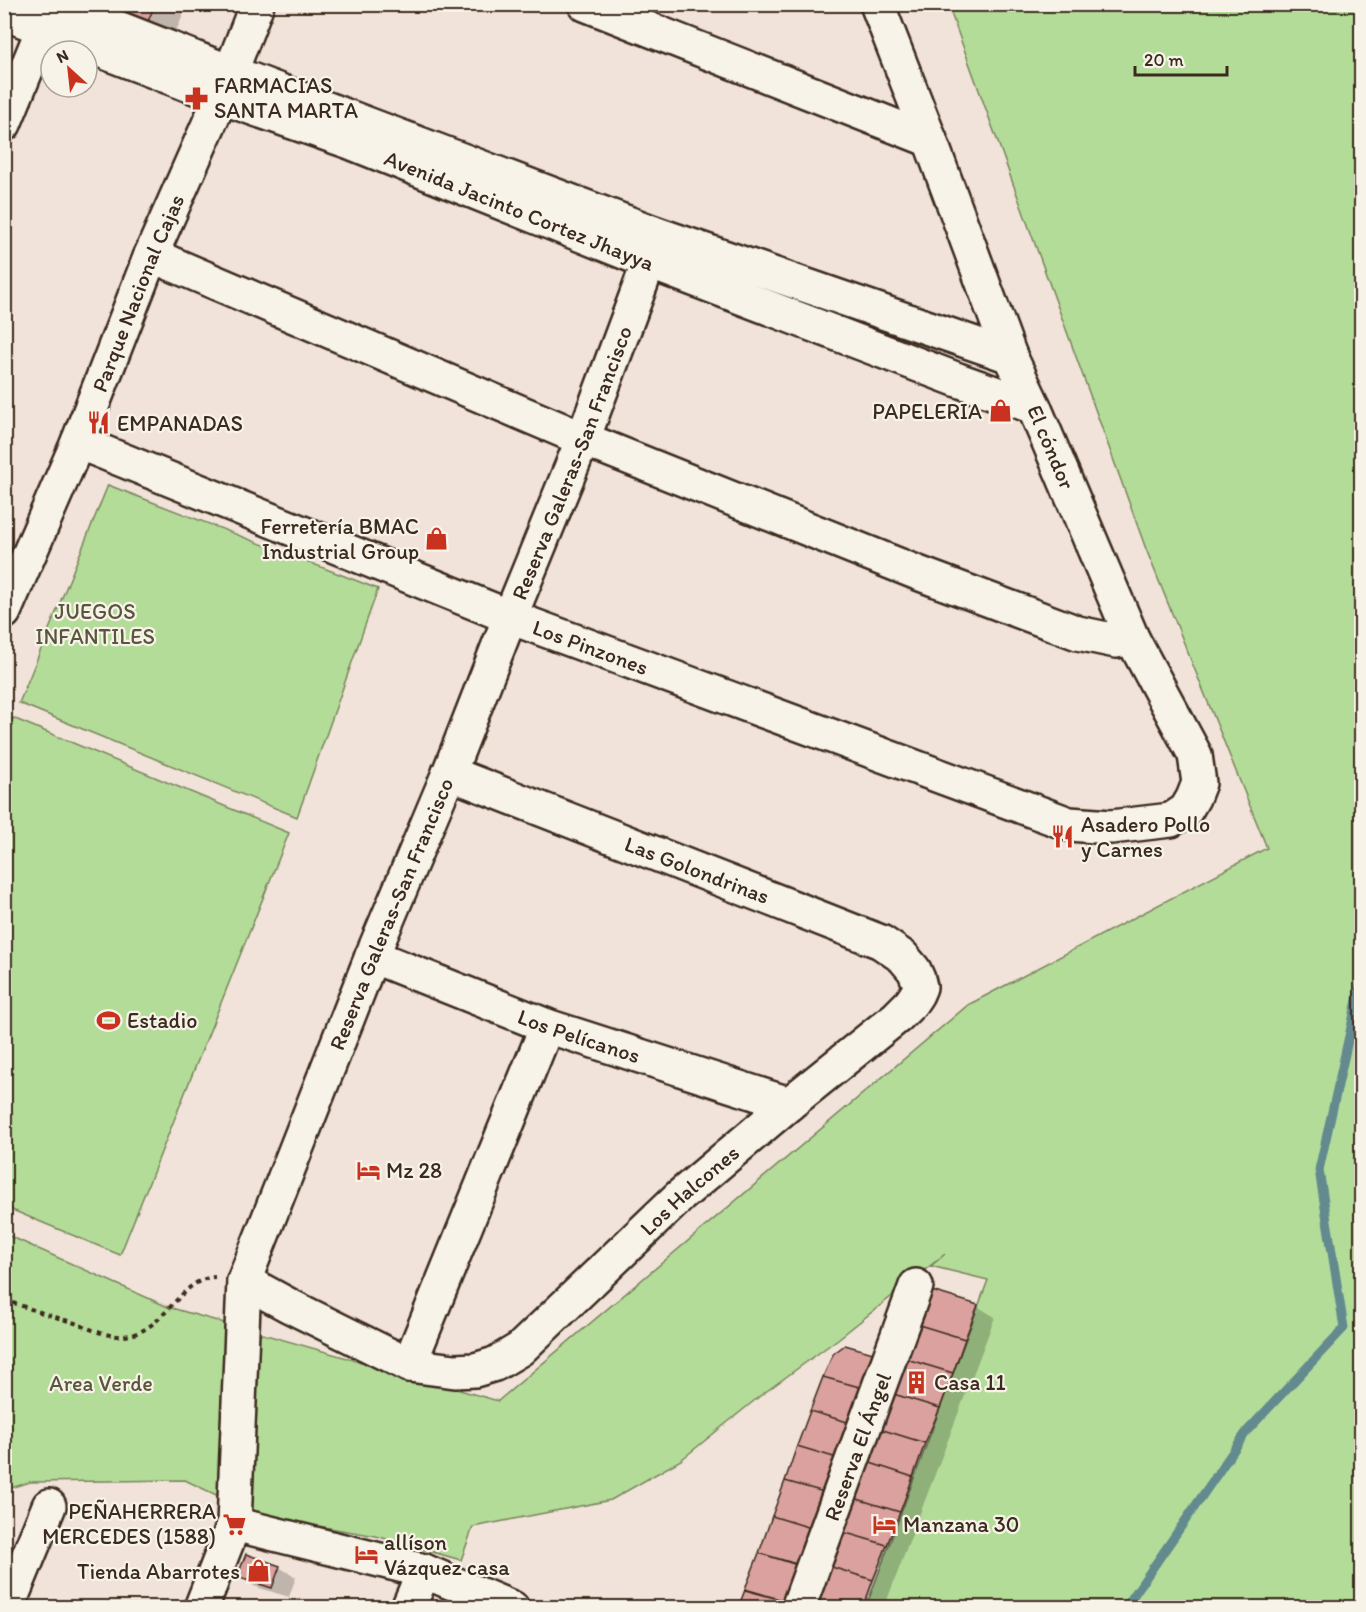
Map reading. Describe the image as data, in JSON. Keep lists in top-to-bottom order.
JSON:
{
  "streets": {
    "street": [
      "Avenida Jacinto Cortez Jhayya",
      "Parque Nacional Cajas",
      "El cóndor",
      "Reserva Galeras-San Francisco",
      "Los Pinzones",
      "Las Golondrinas",
      "Los Pelícanos",
      "Los Halcones",
      "Reserva El Ángel"
    ]
  },
  "crossings": [
    ["Avenida Jacinto Cortez Jhayya", "Parque Nacional Cajas"],
    ["Avenida Jacinto Cortez Jhayya", "El cóndor"],
    ["Avenida Jacinto Cortez Jhayya", "Reserva Galeras-San Francisco"],
    ["Parque Nacional Cajas", "Los Pinzones"],
    ["El cóndor", "Los Pinzones"],
    ["Reserva Galeras-San Francisco", "Los Pinzones"],
    ["Reserva Galeras-San Francisco", "Las Golondrinas"],
    ["Reserva Galeras-San Francisco", "Los Pelícanos"],
    ["Reserva Galeras-San Francisco", "Los Halcones"],
    ["Las Golondrinas", "Los Halcones"],
    ["Los Pelícanos", "Los Halcones"]
  ],
  "parks": ["JUEGOS INFANTILES", "Area Verde"],
  "places": {
    "pharmacy": ["FARMACIAS SANTA MARTA"],
    "shop": ["PAPELERIA", "Ferretería BMAC Industrial Group", "Tienda Abarrotes"],
    "restaurant": ["EMPANADAS", "Asadero Pollo y Carnes"],
    "sports": ["Estadio"],
    "hotel": ["Mz 28", "Manzana 30", "allíson Vázquez casa"],
    "building": ["Casa 11"],
    "supermarket": ["PEÑAHERRERA MERCEDES (1588)"]
  },
  "scale_bar": "20 m",
  "north": "top left"
}
